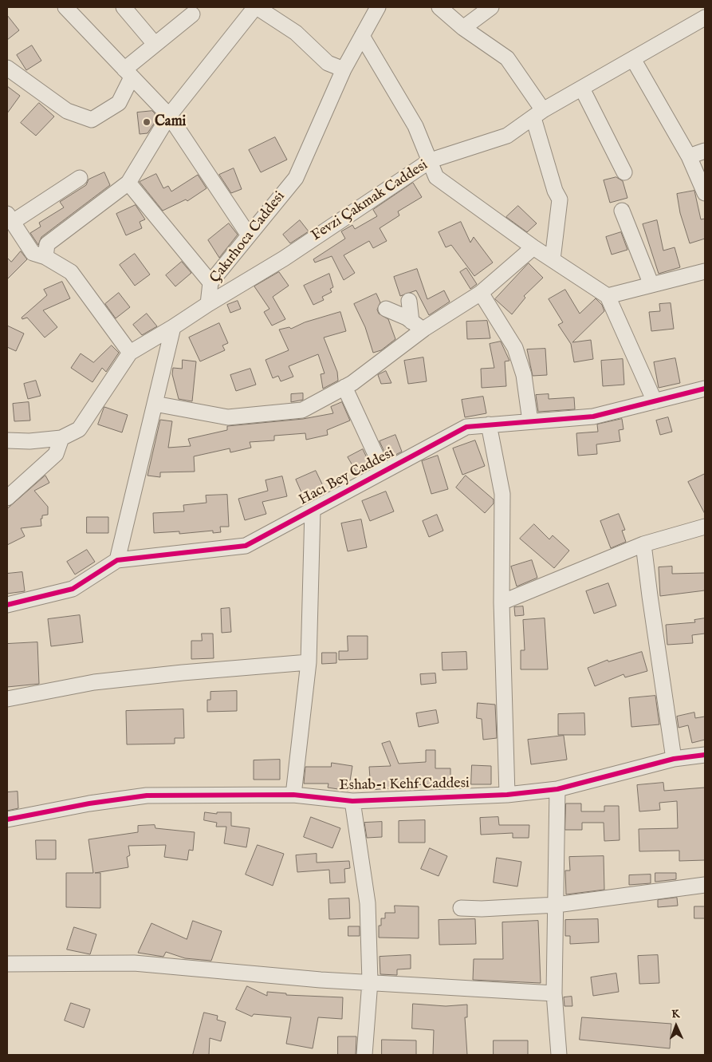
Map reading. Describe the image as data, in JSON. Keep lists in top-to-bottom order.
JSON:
{
  "streets": {
    "street": [
      "Fevzi Çakmak Caddesi",
      "Çakırhoca Caddesi",
      "Hacı Bey Caddesi",
      "Eshab-ı Kehf Caddesi"
    ]
  },
  "crossings": [
    ["Fevzi Çakmak Caddesi", "Çakırhoca Caddesi"]
  ],
  "places": ["Cami"],
  "north": "top"
}
